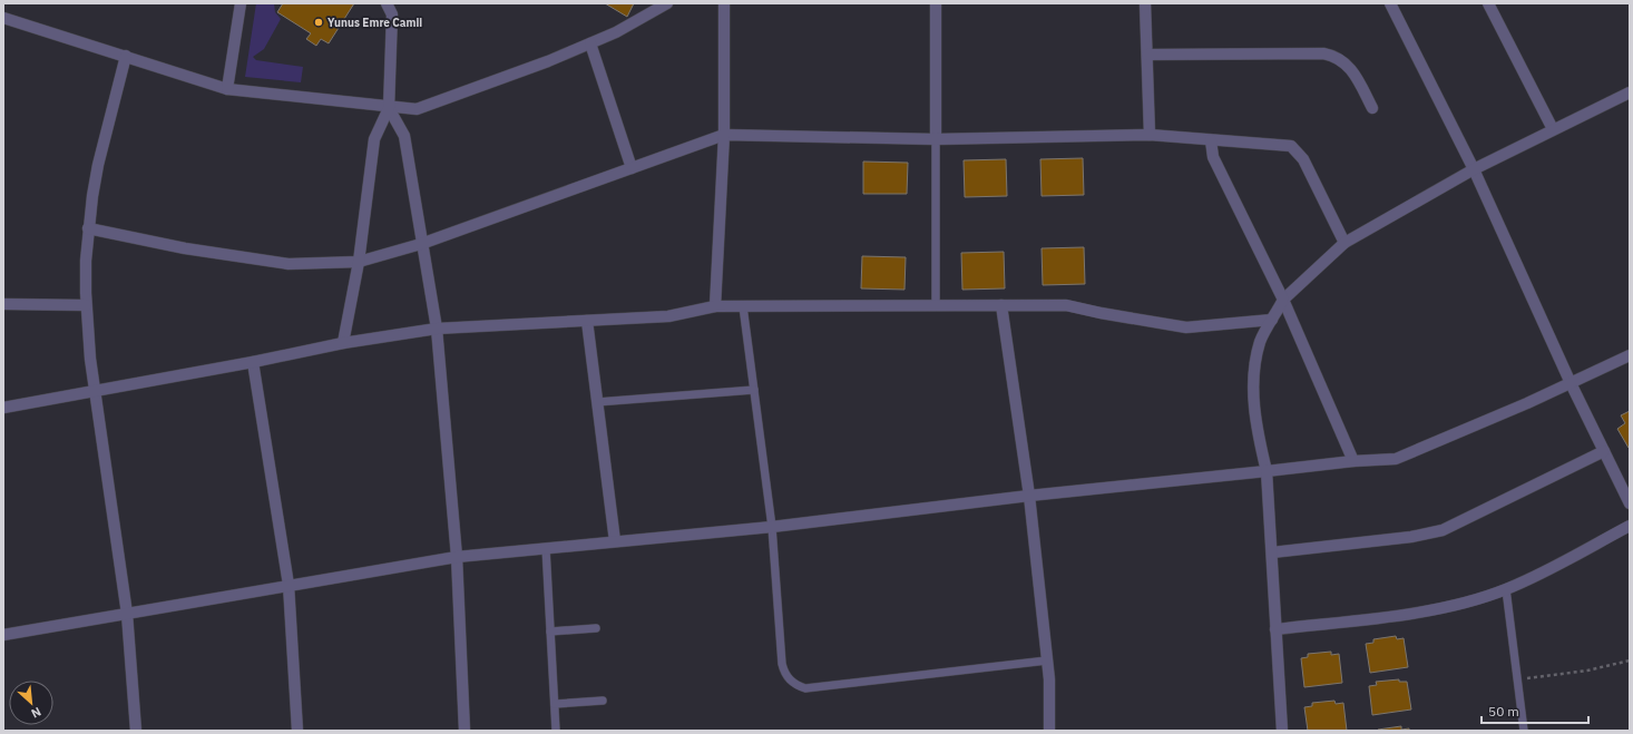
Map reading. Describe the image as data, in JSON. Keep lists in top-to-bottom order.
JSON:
{
  "places": ["Yunus Emre Camii"],
  "scale_bar": "50 m",
  "north": "bottom right"
}
